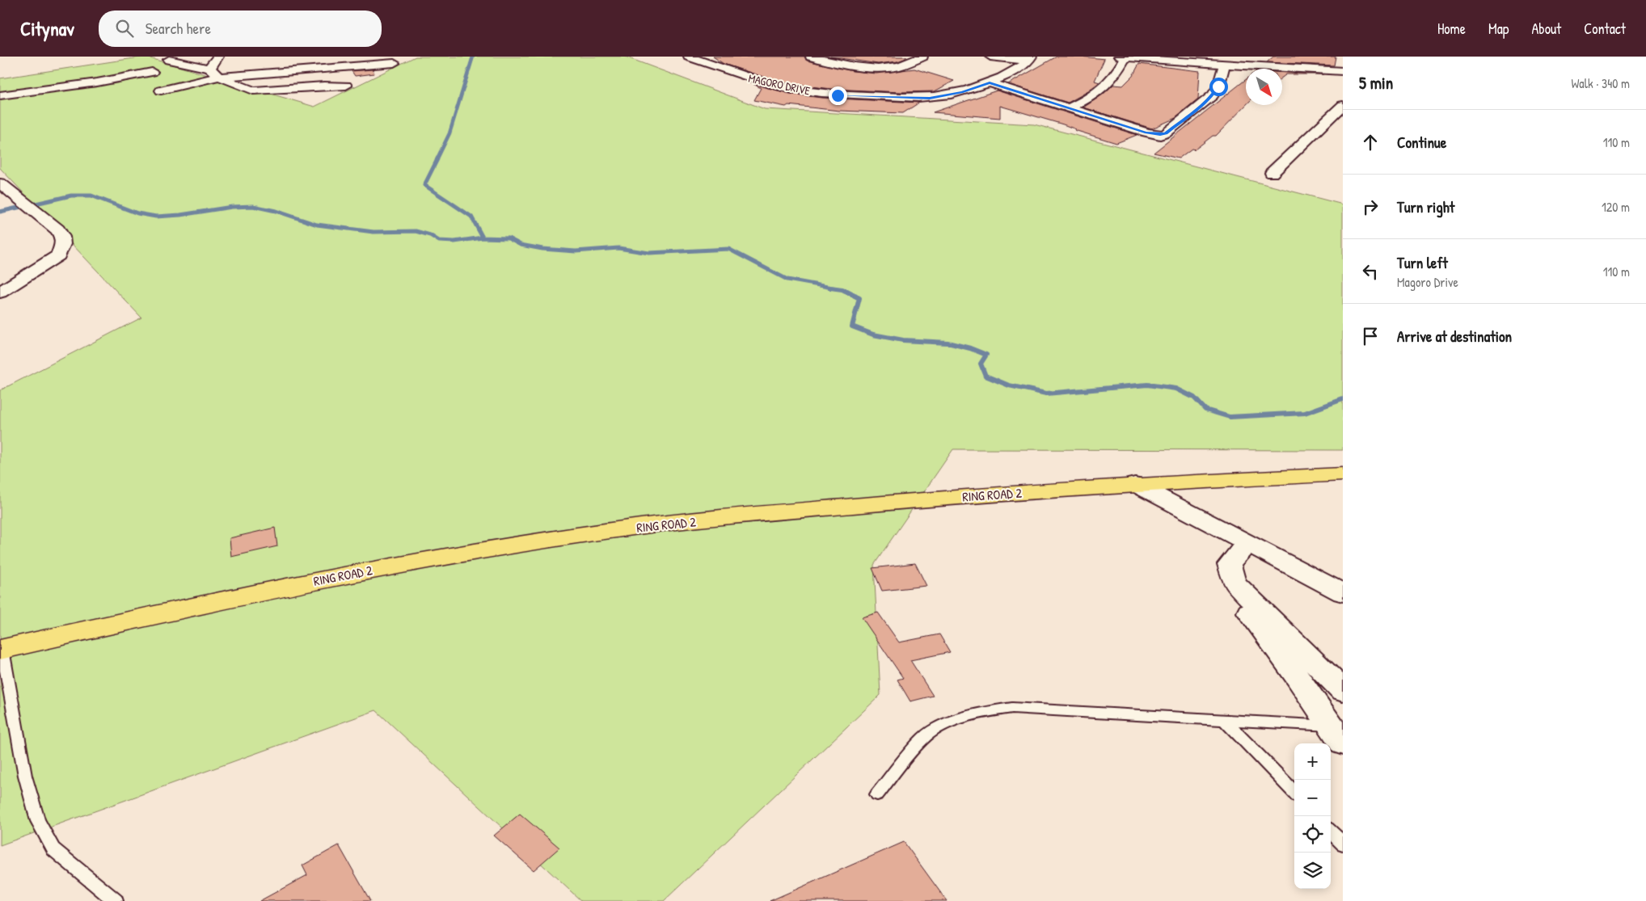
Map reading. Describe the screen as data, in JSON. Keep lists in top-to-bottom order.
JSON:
{
  "streets": {
    "main road": ["RING ROAD 2"],
    "street": ["MAGORO DRIVE"]
  },
  "north": "bottom right",
  "page": {
    "header": "Citynav",
    "search": "Search here",
    "nav": [
      "Home",
      "Map",
      "About",
      "Contact"
    ],
    "heading": ["5 min", "Walk · 340 m"],
    "list": [
      ["Continue", "110 m"],
      ["Turn right", "120 m"],
      ["Turn left", "Magoro Drive", "110 m"],
      "Arrive at destination"
    ],
    "map_buttons": ["+", "−"]
  }
}
